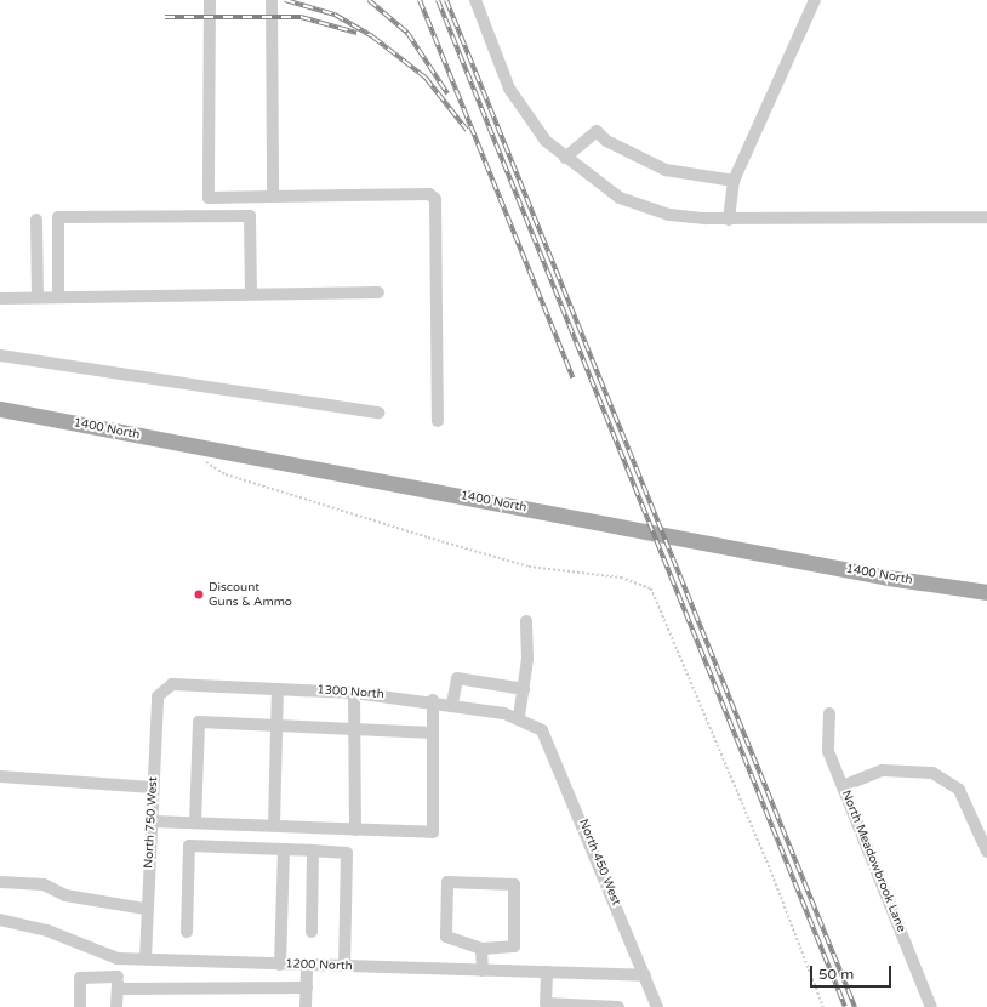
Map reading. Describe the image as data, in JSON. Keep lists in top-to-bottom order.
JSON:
{
  "streets": {
    "main road": ["1400 North"],
    "street": [
      "1300 North",
      "North 750 West",
      "North Meadowbrook Lane",
      "North 450 West",
      "1200 North"
    ]
  },
  "crossings": [
    ["1300 North", "North 750 West"],
    ["1300 North", "North 450 West"],
    ["North 750 West", "1200 North"],
    ["North 450 West", "1200 North"]
  ],
  "places": ["Discount Guns & Ammo"],
  "scale_bar": "50 m"
}
